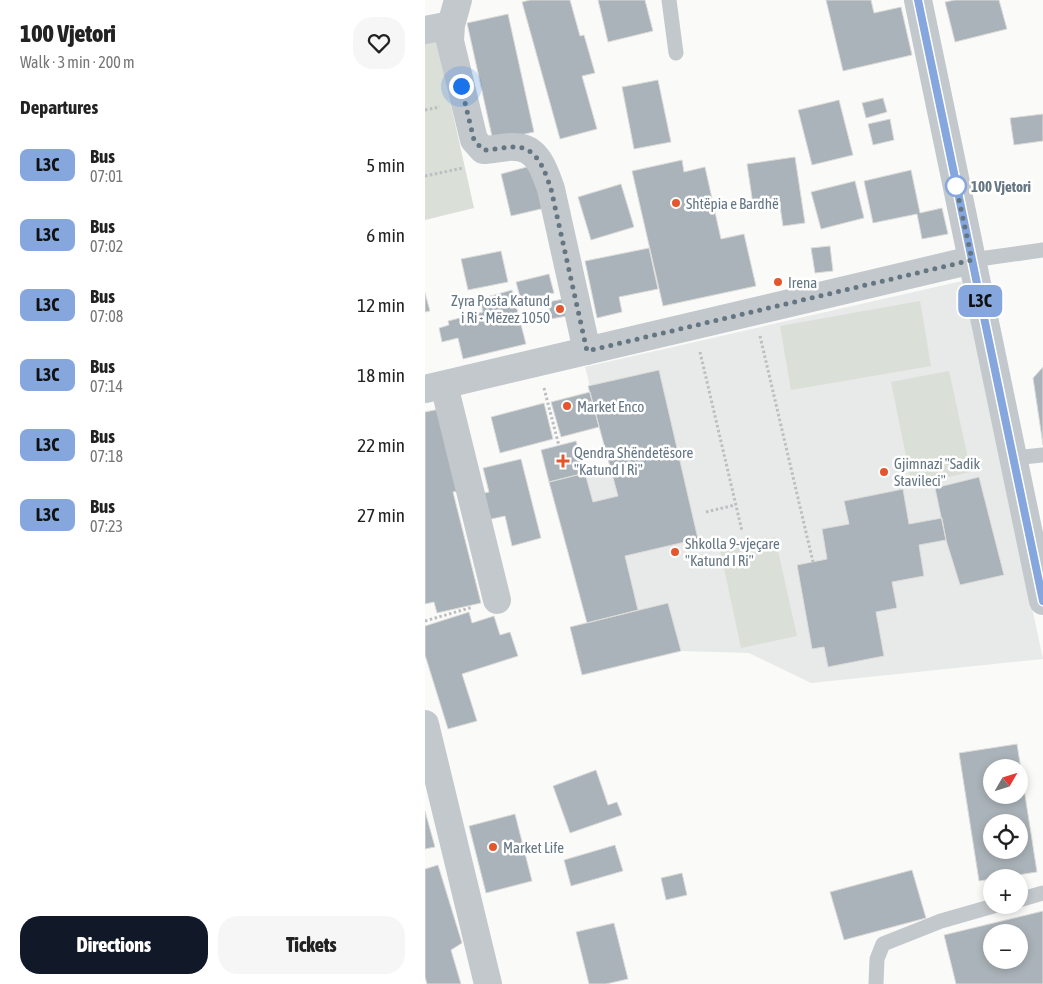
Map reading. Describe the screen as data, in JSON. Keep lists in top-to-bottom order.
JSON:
{
  "places": {
    "other": [
      "100 Vjetori",
      "Shtëpia e Bardhë",
      "Irena",
      "Zyra Posta Katund i Ri - Mëzez 1050",
      "Market Enco",
      "Gjimnazi \"Sadik Stavileci\"",
      "Shkolla 9-vjeçare \"Katund I Ri\"",
      "Market Life"
    ],
    "health": ["Qendra Shëndetësore \"Katund I Ri\""]
  },
  "lines": ["bus line L3C"],
  "north": "top right",
  "page": {
    "heading": [
      ["100 Vjetori", "Walk · 3 min · 200 m"],
      "Departures"
    ],
    "on_map": "L3C",
    "list": [
      {
        "mark": "L3C",
        "name": "Bus",
        "note": "07:01",
        "value": "5 min"
      },
      {
        "mark": "L3C",
        "name": "Bus",
        "note": "07:02",
        "value": "6 min"
      },
      {
        "mark": "L3C",
        "name": "Bus",
        "note": "07:08",
        "value": "12 min"
      },
      {
        "mark": "L3C",
        "name": "Bus",
        "note": "07:14",
        "value": "18 min"
      },
      {
        "mark": "L3C",
        "name": "Bus",
        "note": "07:18",
        "value": "22 min"
      },
      {
        "mark": "L3C",
        "name": "Bus",
        "note": "07:23",
        "value": "27 min"
      }
    ],
    "map_buttons": ["+", "−"],
    "buttons": ["Directions", "Tickets"]
  }
}
